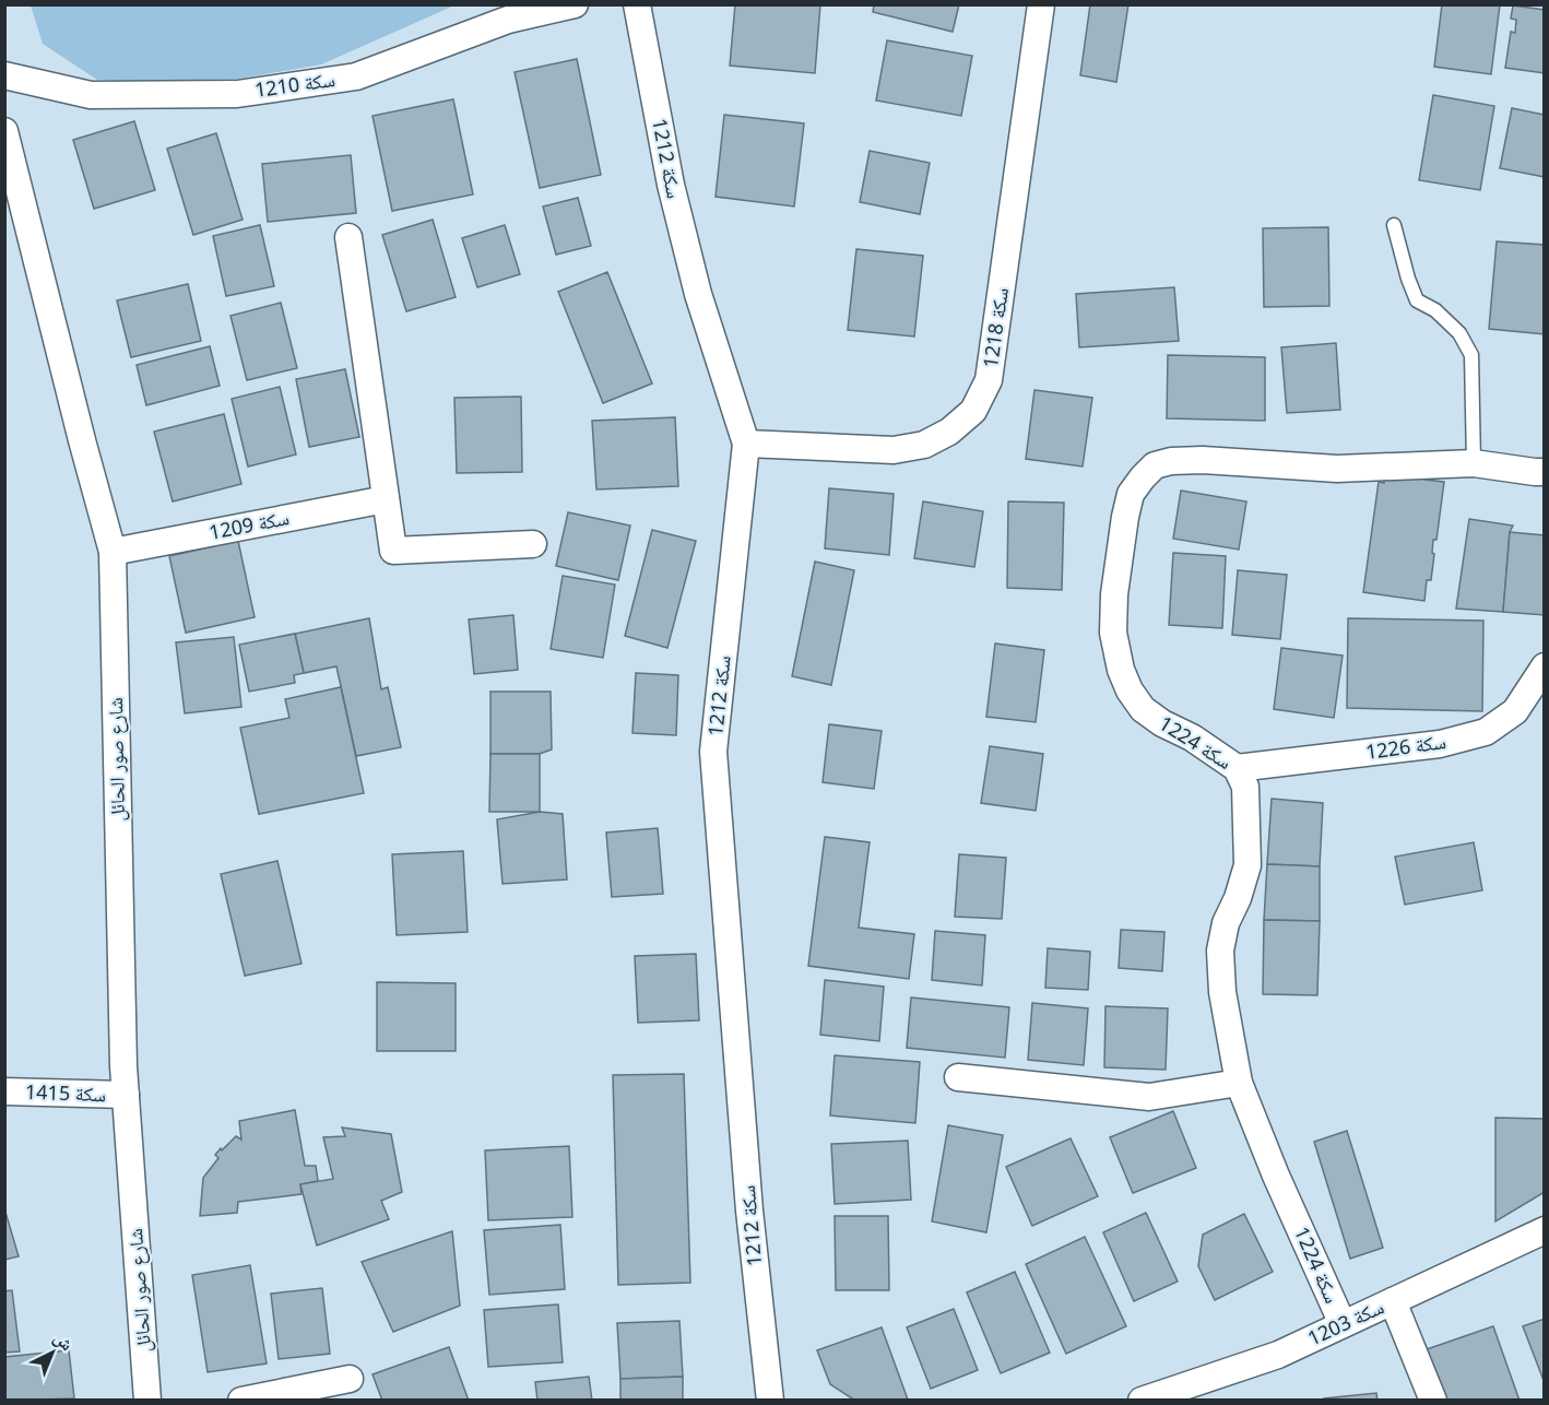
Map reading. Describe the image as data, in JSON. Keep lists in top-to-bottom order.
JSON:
{
  "streets": {
    "street": [
      "سكة 1210",
      "سكة 1212",
      "سكة 1218",
      "سكة 1209",
      "سكة 1224",
      "سكة 1226",
      "شارع صور الحائل",
      "سكة 1415",
      "سكة 1203"
    ]
  },
  "crossings": [
    ["سكة 1212", "سكة 1218"],
    ["سكة 1209", "شارع صور الحائل"],
    ["سكة 1224", "سكة 1226"],
    ["سكة 1224", "سكة 1203"],
    ["شارع صور الحائل", "سكة 1415"]
  ],
  "north": "top right"
}
